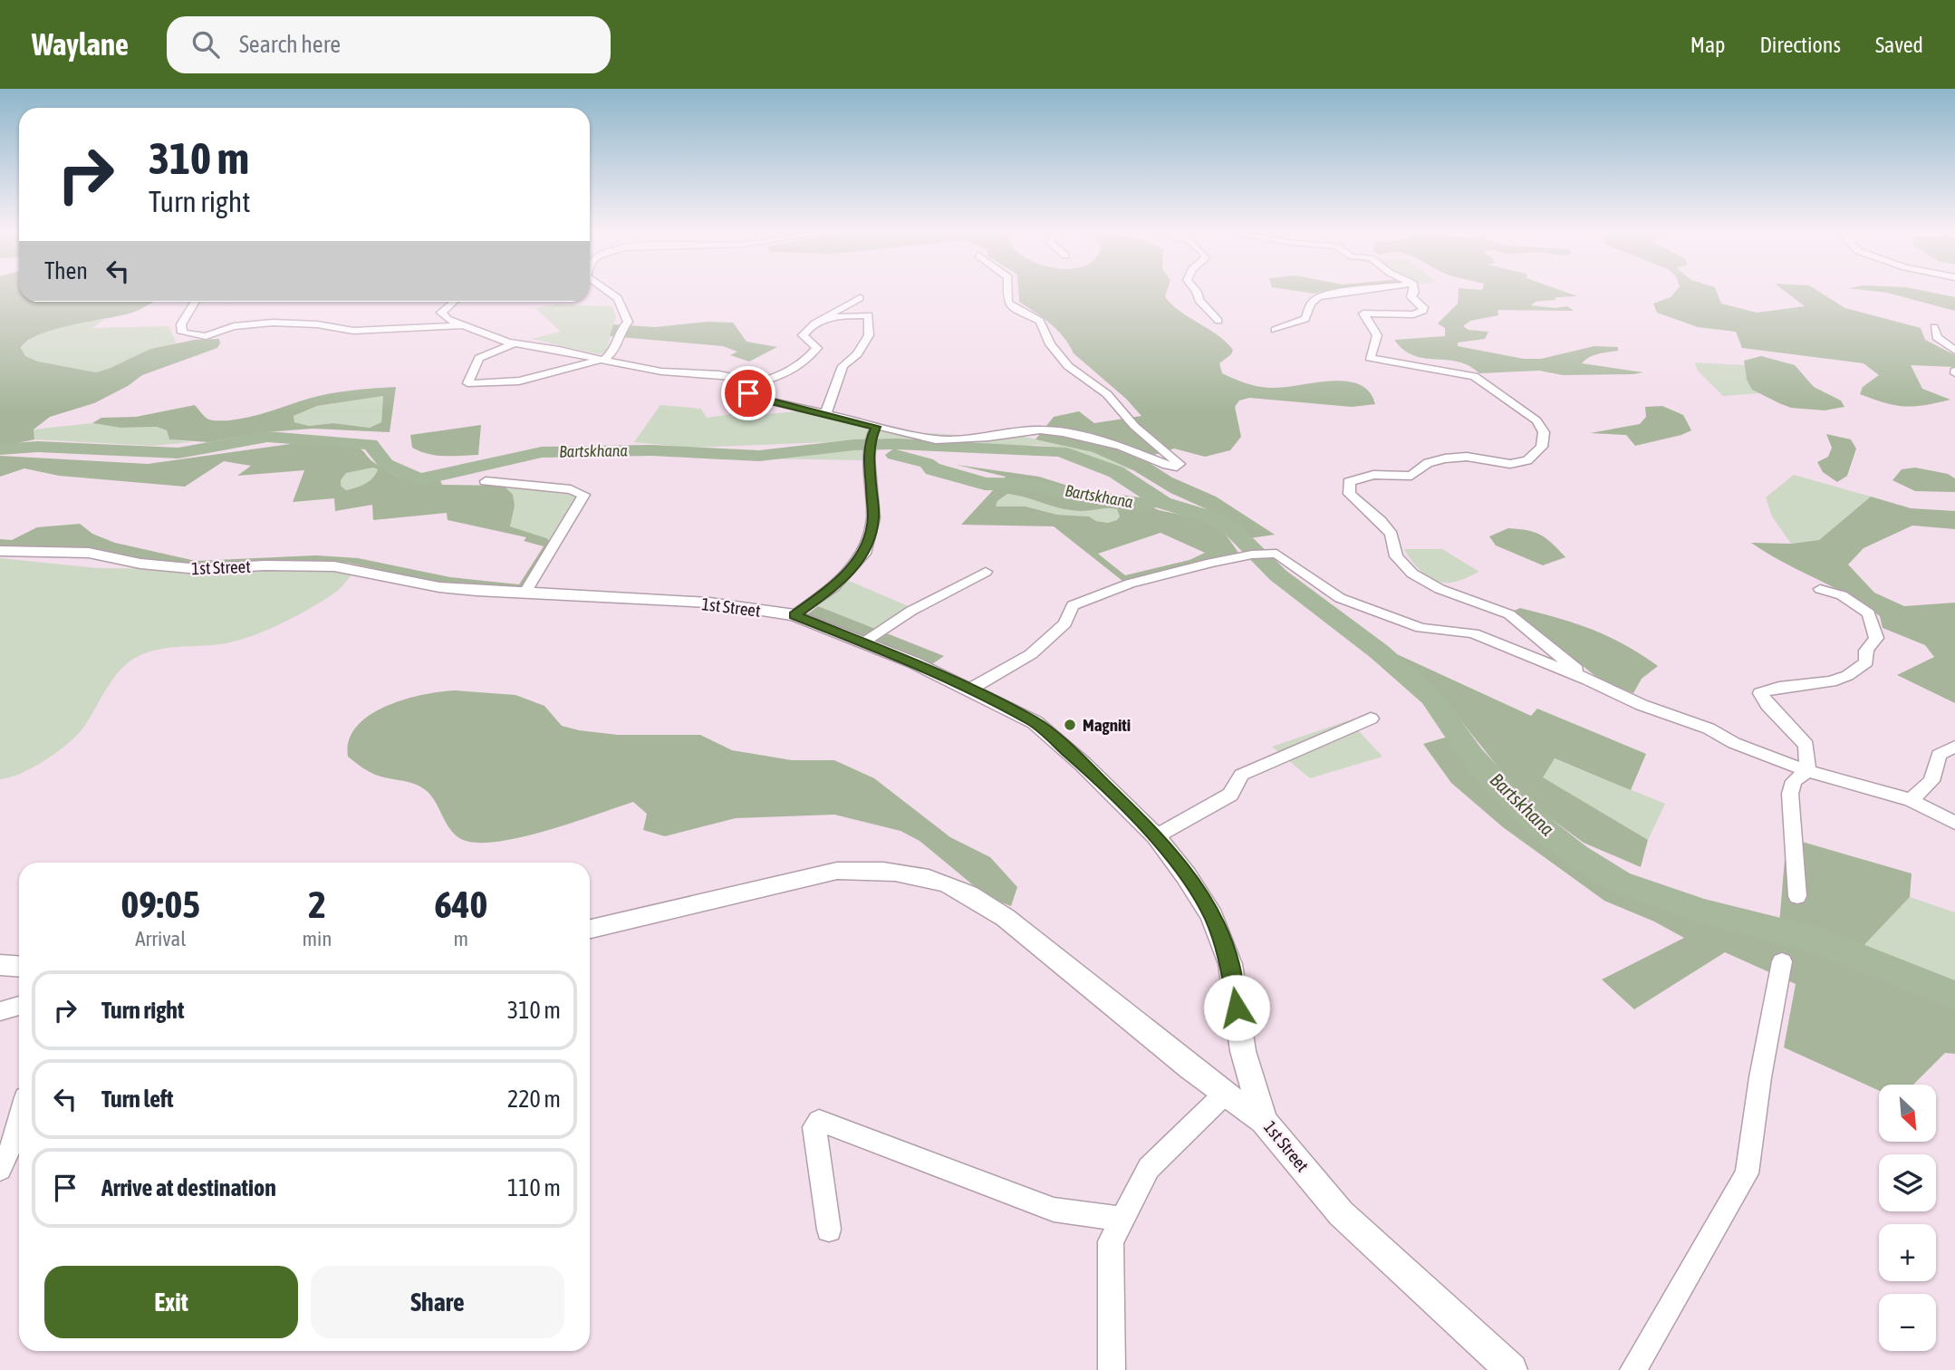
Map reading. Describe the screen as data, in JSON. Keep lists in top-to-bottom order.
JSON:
{
  "streets": {
    "street": ["1st Street"]
  },
  "water": ["Bartskhana"],
  "places": ["Magniti"],
  "north": "bottom right",
  "page": {
    "header": "Waylane",
    "search": "Search here",
    "nav": ["Map", "Directions", "Saved"],
    "turn": ["310 m", "Turn right"],
    "then": "Then",
    "eta": [
      "09:05",
      "Arrival",
      "2",
      "min",
      "640",
      "m"
    ],
    "list": [
      {
        "name": "Turn right",
        "value": "310 m"
      },
      {
        "name": "Turn left",
        "value": "220 m"
      },
      {
        "name": "Arrive at destination",
        "value": "110 m"
      }
    ],
    "map_buttons": ["+", "−"],
    "buttons": ["Exit", "Share"]
  }
}
